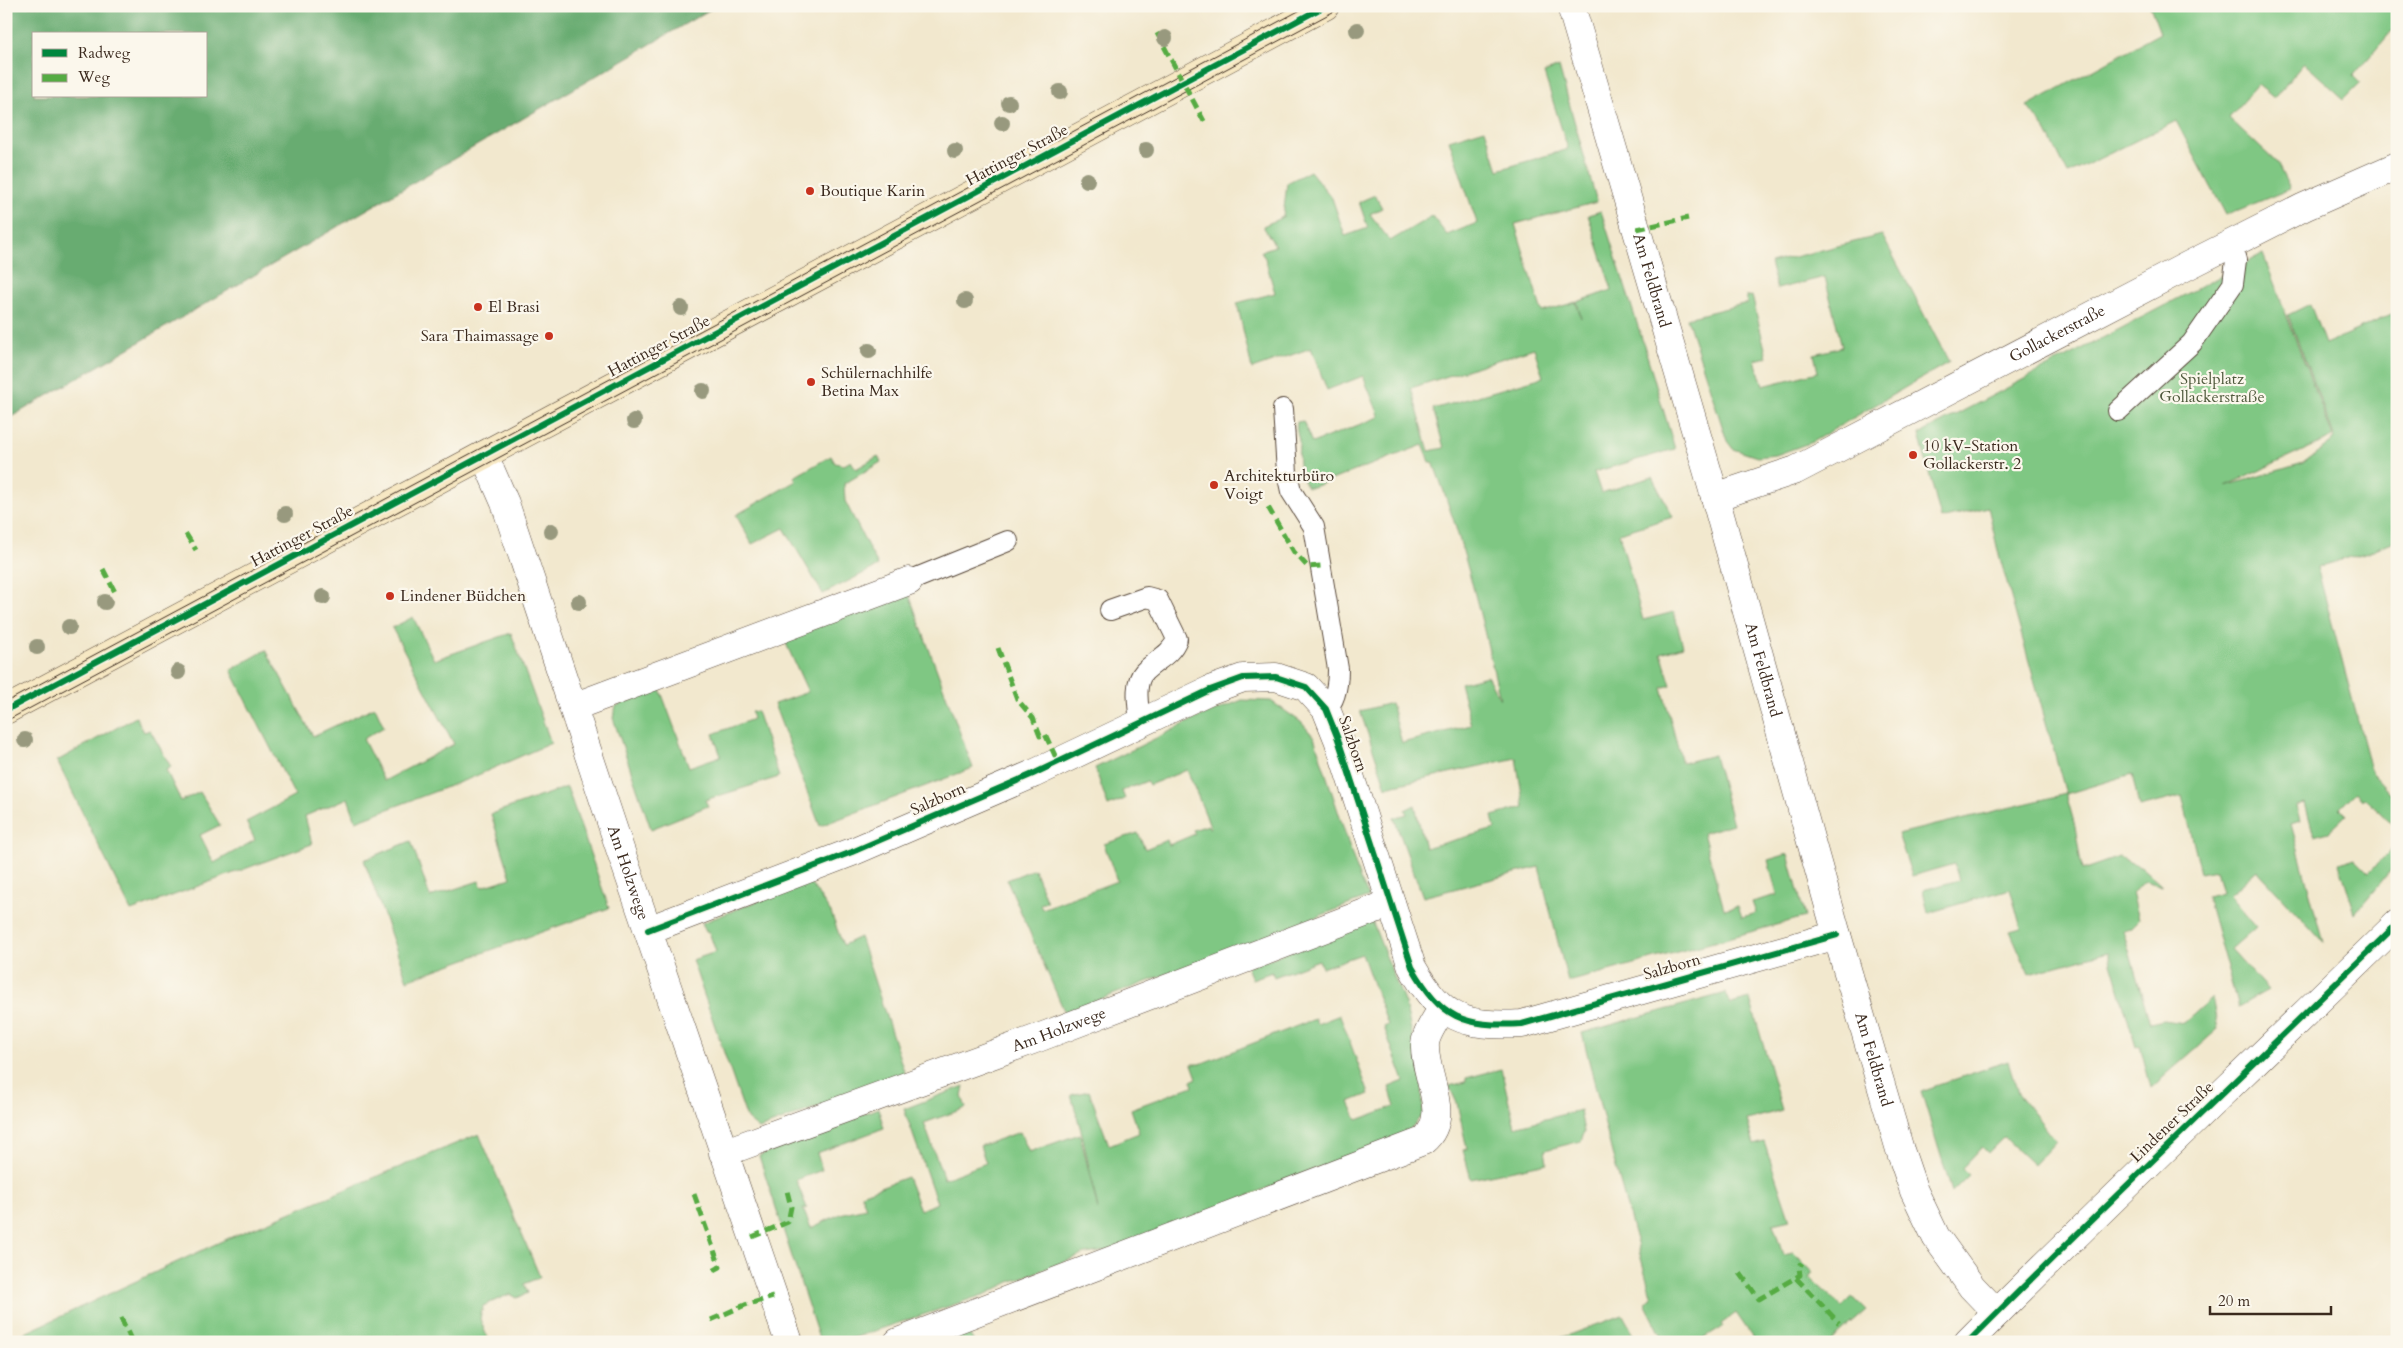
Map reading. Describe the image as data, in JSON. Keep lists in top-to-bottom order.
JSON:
{
  "streets": {
    "street": [
      "Hattinger Straße",
      "Am Feldbrand",
      "Gollackerstraße",
      "Salzborn",
      "Am Holzwege",
      "Lindener Straße"
    ]
  },
  "crossings": [
    ["Hattinger Straße", "Am Holzwege"],
    ["Am Feldbrand", "Gollackerstraße"],
    ["Am Feldbrand", "Salzborn"],
    ["Am Feldbrand", "Lindener Straße"],
    ["Salzborn", "Am Holzwege"]
  ],
  "parks": ["Spielplatz Gollackerstraße"],
  "places": [
    "Boutique Karin",
    "El Brasi",
    "Sara Thaimassage",
    "Schülernachhilfe Betina Max",
    "10 kV-Station Gollackerstr. 2",
    "Architekturbüro Voigt",
    "Lindener Büdchen"
  ],
  "legend": ["Radweg", "Weg"],
  "scale_bar": "20 m"
}
